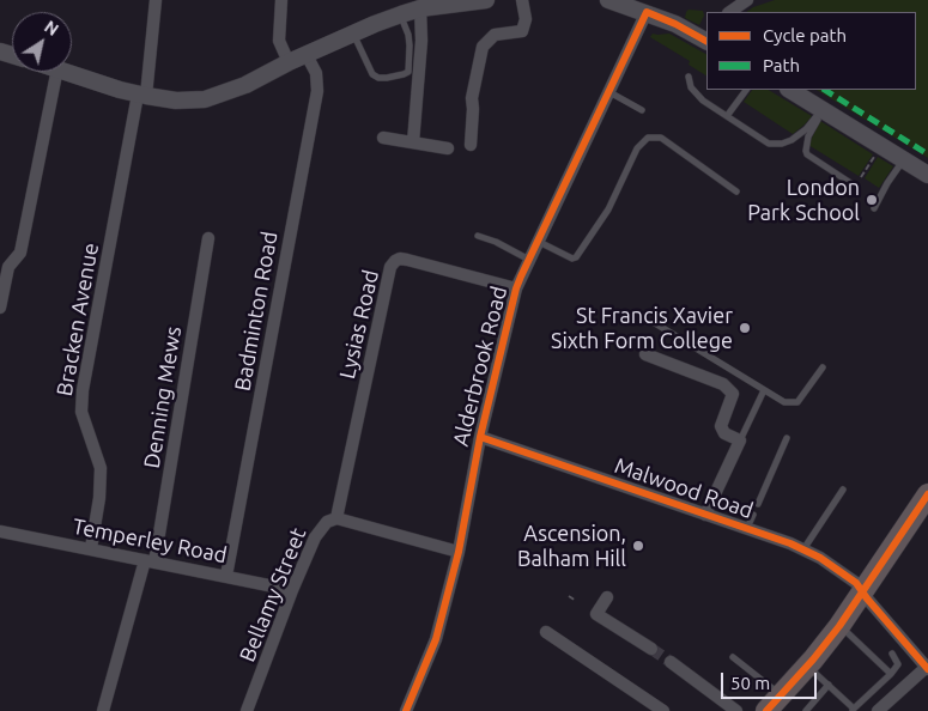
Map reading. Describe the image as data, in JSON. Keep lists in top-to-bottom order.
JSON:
{
  "streets": {
    "street": [
      "Badminton Road",
      "Bracken Avenue",
      "Lysias Road",
      "Alderbrook Road",
      "Denning Mews",
      "Malwood Road",
      "Temperley Road",
      "Bellamy Street"
    ]
  },
  "crossings": [
    ["Badminton Road", "Temperley Road"],
    ["Bracken Avenue", "Temperley Road"],
    ["Lysias Road", "Alderbrook Road"],
    ["Lysias Road", "Bellamy Street"],
    ["Alderbrook Road", "Malwood Road"],
    ["Alderbrook Road", "Bellamy Street"],
    ["Denning Mews", "Temperley Road"],
    ["Temperley Road", "Bellamy Street"]
  ],
  "places": ["London Park School", "St Francis Xavier Sixth Form College", "Ascension, Balham Hill"],
  "legend": ["Cycle path", "Path"],
  "scale_bar": "50 m",
  "north": "top right"
}
